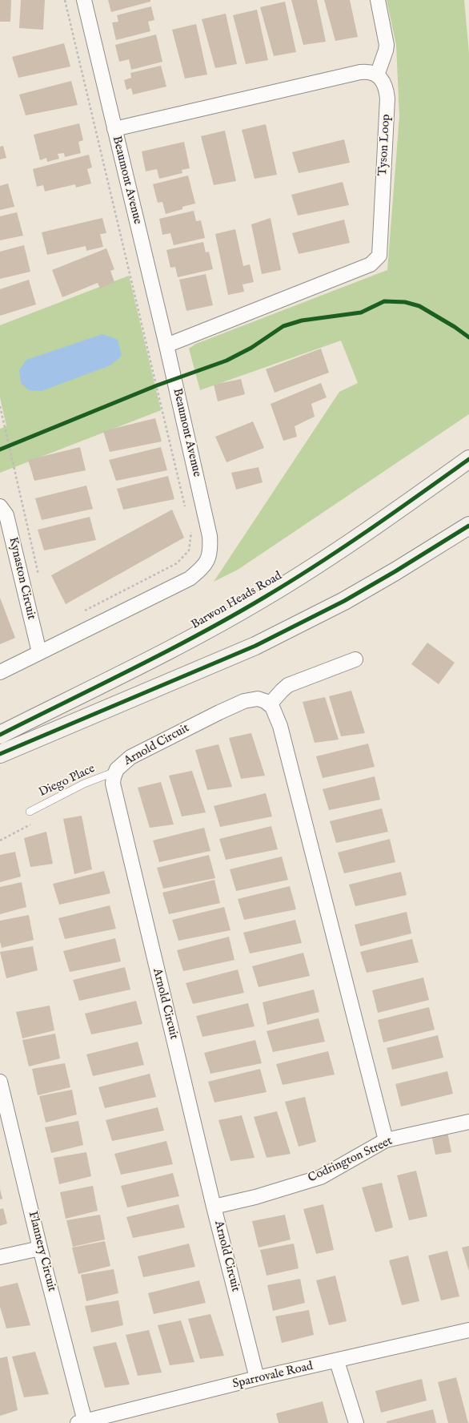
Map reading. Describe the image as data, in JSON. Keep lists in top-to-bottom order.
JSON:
{
  "streets": {
    "main road": ["Barwon Heads Road"],
    "street": [
      "Tyson Loop",
      "Beaumont Avenue",
      "Kynaston Circuit",
      "Arnold Circuit",
      "Codrington Street",
      "Flannery Circuit",
      "Sparrovale Road"
    ],
    "lane": ["Diego Place"]
  },
  "crossings": [
    ["Tyson Loop", "Beaumont Avenue"],
    ["Beaumont Avenue", "Kynaston Circuit"],
    ["Arnold Circuit", "Diego Place"],
    ["Arnold Circuit", "Codrington Street"],
    ["Arnold Circuit", "Sparrovale Road"],
    ["Flannery Circuit", "Sparrovale Road"]
  ]
}
